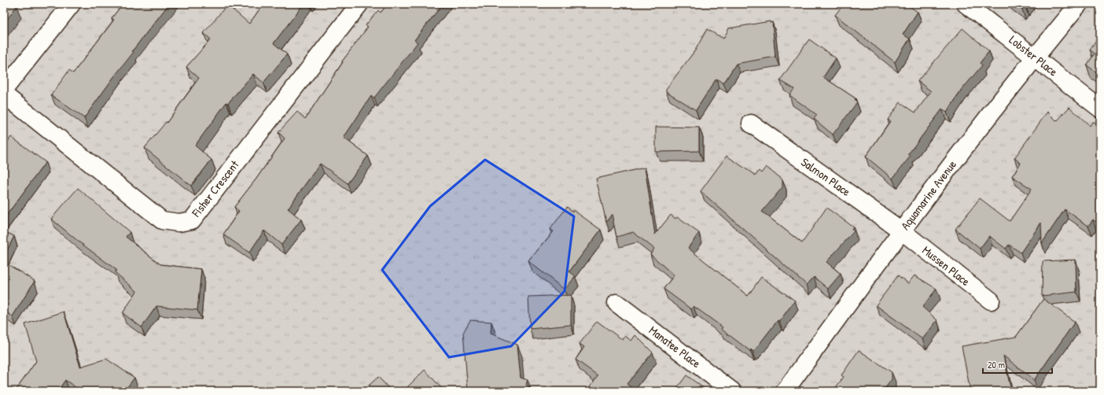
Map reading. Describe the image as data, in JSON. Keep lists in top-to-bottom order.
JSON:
{
  "streets": {
    "street": [
      "Lobster Place",
      "Salmon Place",
      "Fisher Crescent",
      "Aquamarine Avenue",
      "Mussen Place",
      "Manatee Place"
    ]
  },
  "crossings": [
    ["Lobster Place", "Aquamarine Avenue"],
    ["Salmon Place", "Aquamarine Avenue"],
    ["Salmon Place", "Mussen Place"],
    ["Aquamarine Avenue", "Mussen Place"]
  ],
  "scale_bar": "20 m"
}
